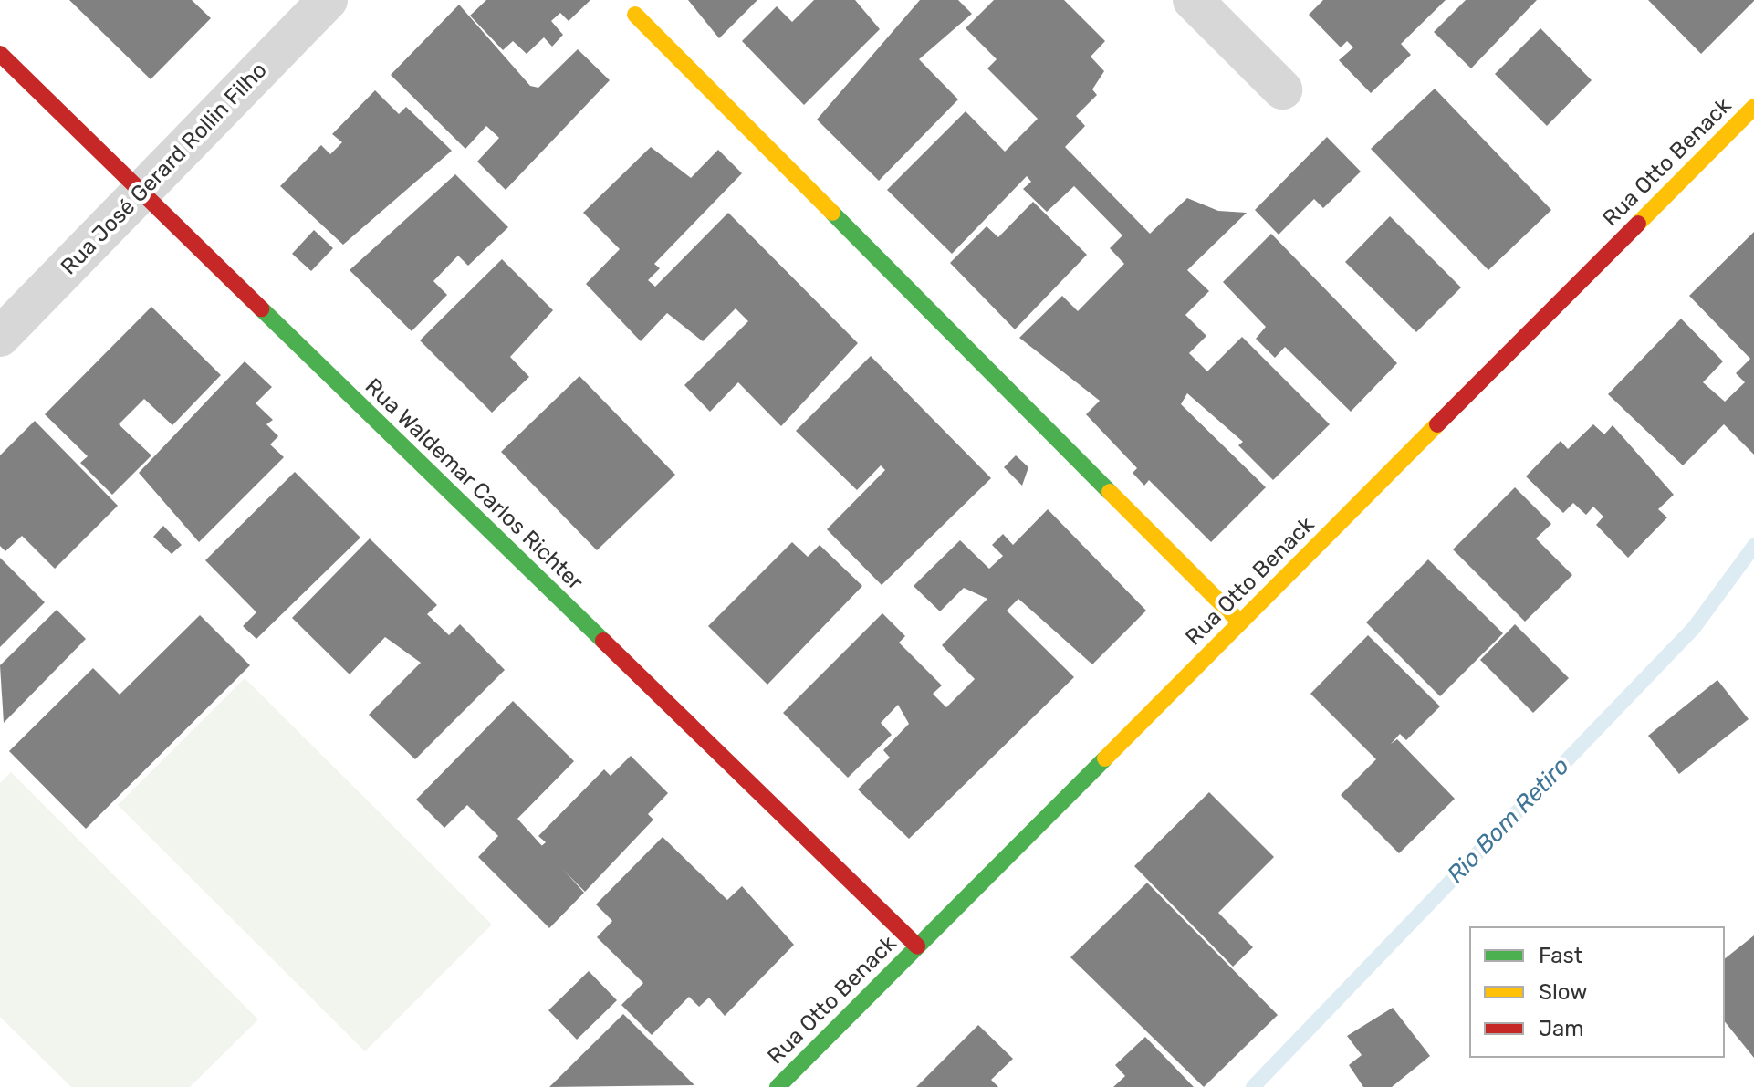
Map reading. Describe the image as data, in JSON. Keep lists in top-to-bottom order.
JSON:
{
  "streets": {
    "street": ["Rua Otto Benack", "Rua José Gerard Rollin Filho", "Rua Waldemar Carlos Richter"]
  },
  "crossings": [
    ["Rua Otto Benack", "Rua Waldemar Carlos Richter"],
    ["Rua José Gerard Rollin Filho", "Rua Waldemar Carlos Richter"]
  ],
  "water": ["Rio Bom Retiro"],
  "legend": ["Fast", "Slow", "Jam"]
}
